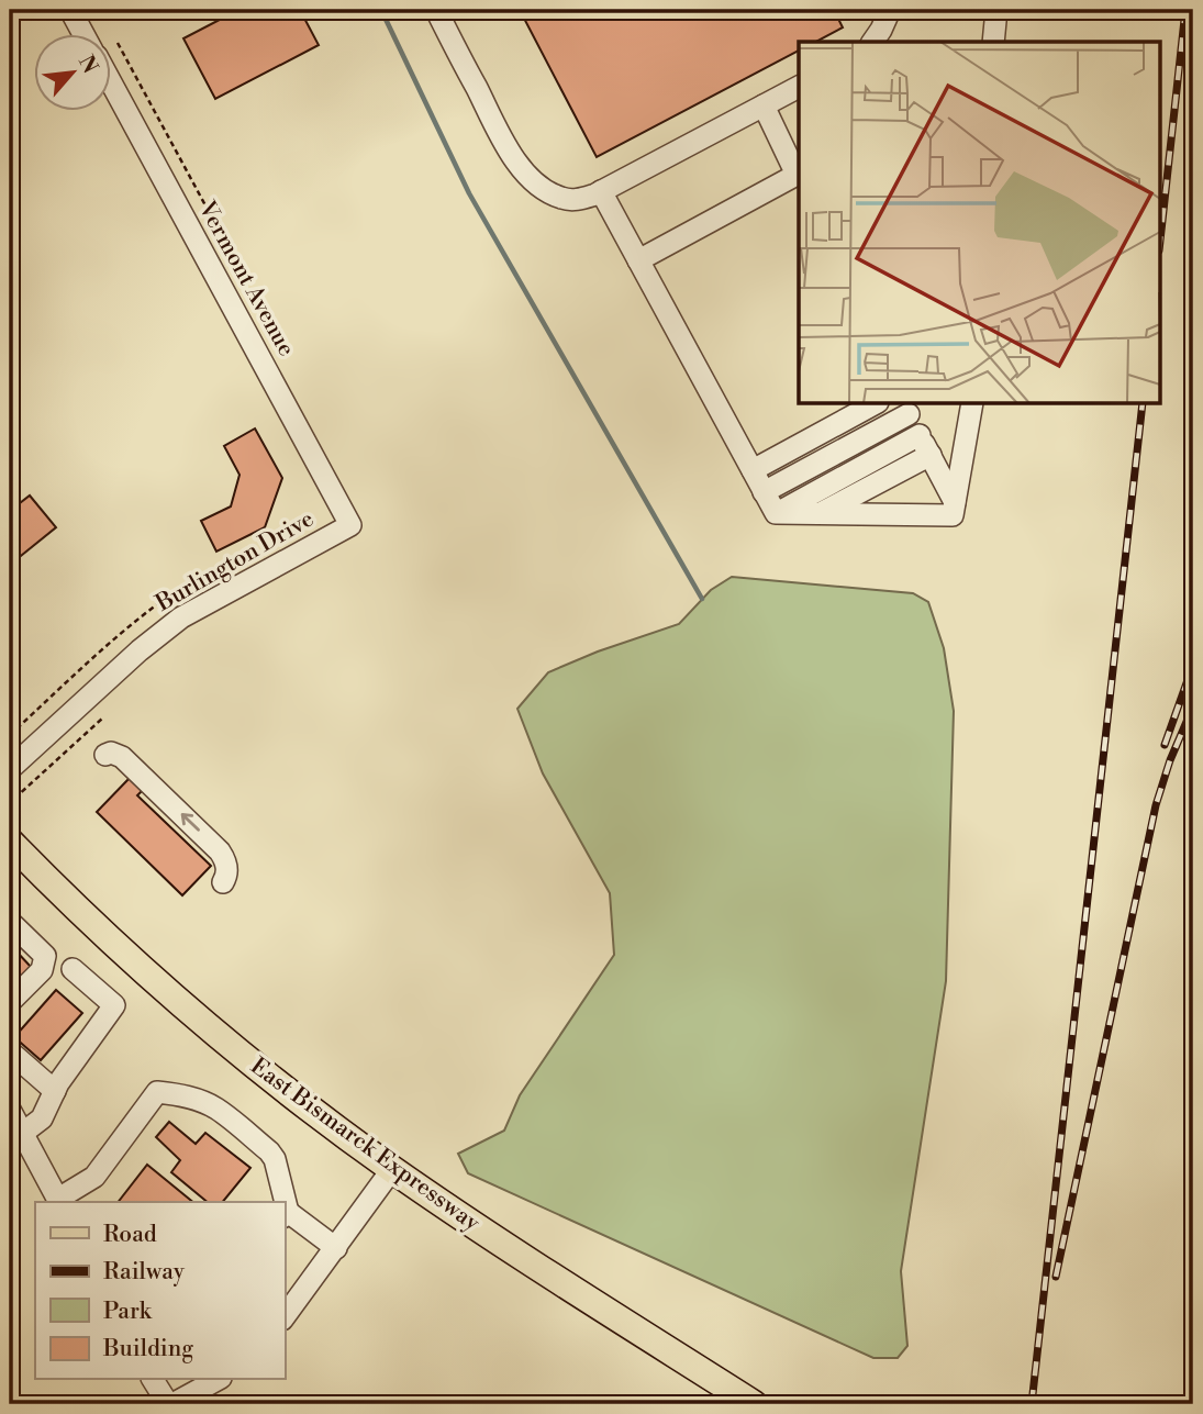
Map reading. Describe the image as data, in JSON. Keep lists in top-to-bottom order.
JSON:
{
  "streets": {
    "main road": ["East Bismarck Expressway"],
    "street": ["Vermont Avenue", "Burlington Drive"]
  },
  "crossings": [
    ["Vermont Avenue", "Burlington Drive"]
  ],
  "legend": [
    "Road",
    "Railway",
    "Park",
    "Building"
  ],
  "north": "top right"
}
